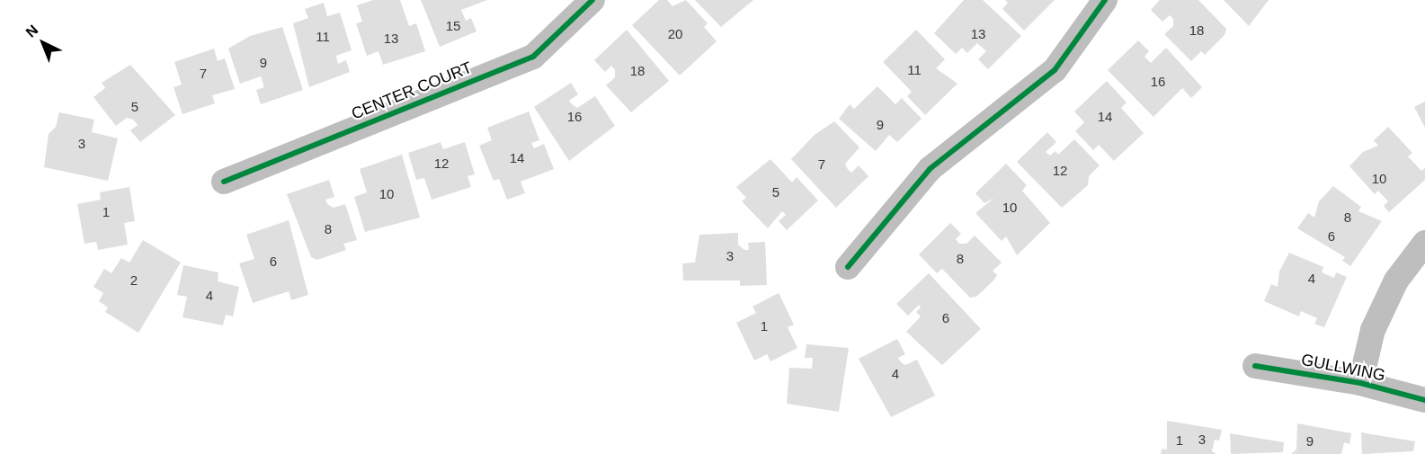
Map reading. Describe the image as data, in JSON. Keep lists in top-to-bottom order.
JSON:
{
  "streets": {
    "street": ["CENTER COURT", "GULLWING"]
  },
  "house_numbers": [
    "15",
    "18",
    "20",
    "13",
    "11",
    "13",
    "9",
    "11",
    "18",
    "7",
    "16",
    "5",
    "16",
    "14",
    "9",
    "3",
    "14",
    "12",
    "7",
    "12",
    "10",
    "5",
    "10",
    "10",
    "1",
    "8",
    "8",
    "6",
    "3",
    "8",
    "6",
    "4",
    "2",
    "4",
    "6",
    "1",
    "4",
    "3",
    "1",
    "9"
  ],
  "north": "top left"
}
